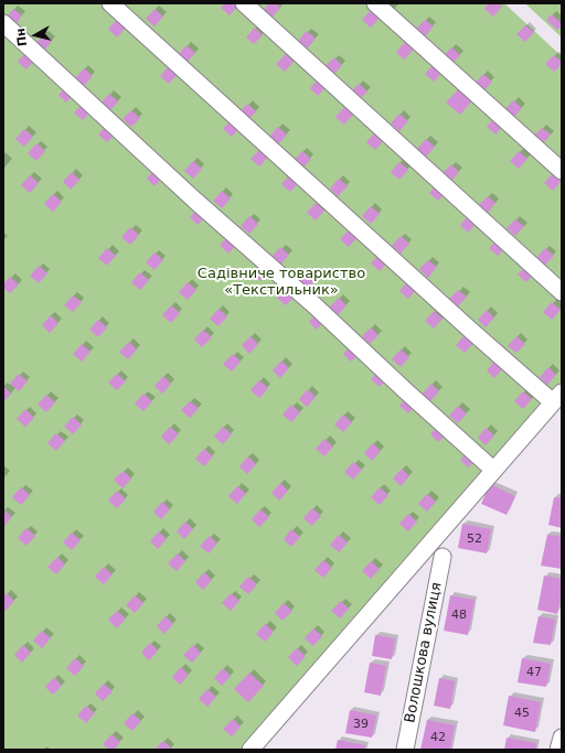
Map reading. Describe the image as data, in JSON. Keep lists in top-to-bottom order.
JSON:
{
  "streets": {
    "street": ["Волошкова вулиця"]
  },
  "parks": ["Садівниче товариство «Текстильник»"],
  "house_numbers": [
    "52",
    "48",
    "47",
    "45",
    "39",
    "42"
  ],
  "north": "left"
}
